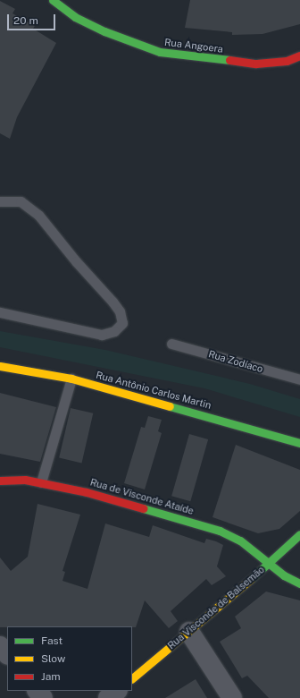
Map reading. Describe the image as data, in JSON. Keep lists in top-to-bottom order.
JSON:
{
  "streets": {
    "street": [
      "Rua Angoera",
      "Rua Antônio Carlos Martin",
      "Rua de Visconde Ataíde",
      "Rua Visconde de Balsemão"
    ],
    "lane": ["Rua Zodíaco"]
  },
  "crossings": [
    ["Rua de Visconde Ataíde", "Rua Visconde de Balsemão"]
  ],
  "legend": ["Fast", "Slow", "Jam"],
  "scale_bar": "20 m"
}
